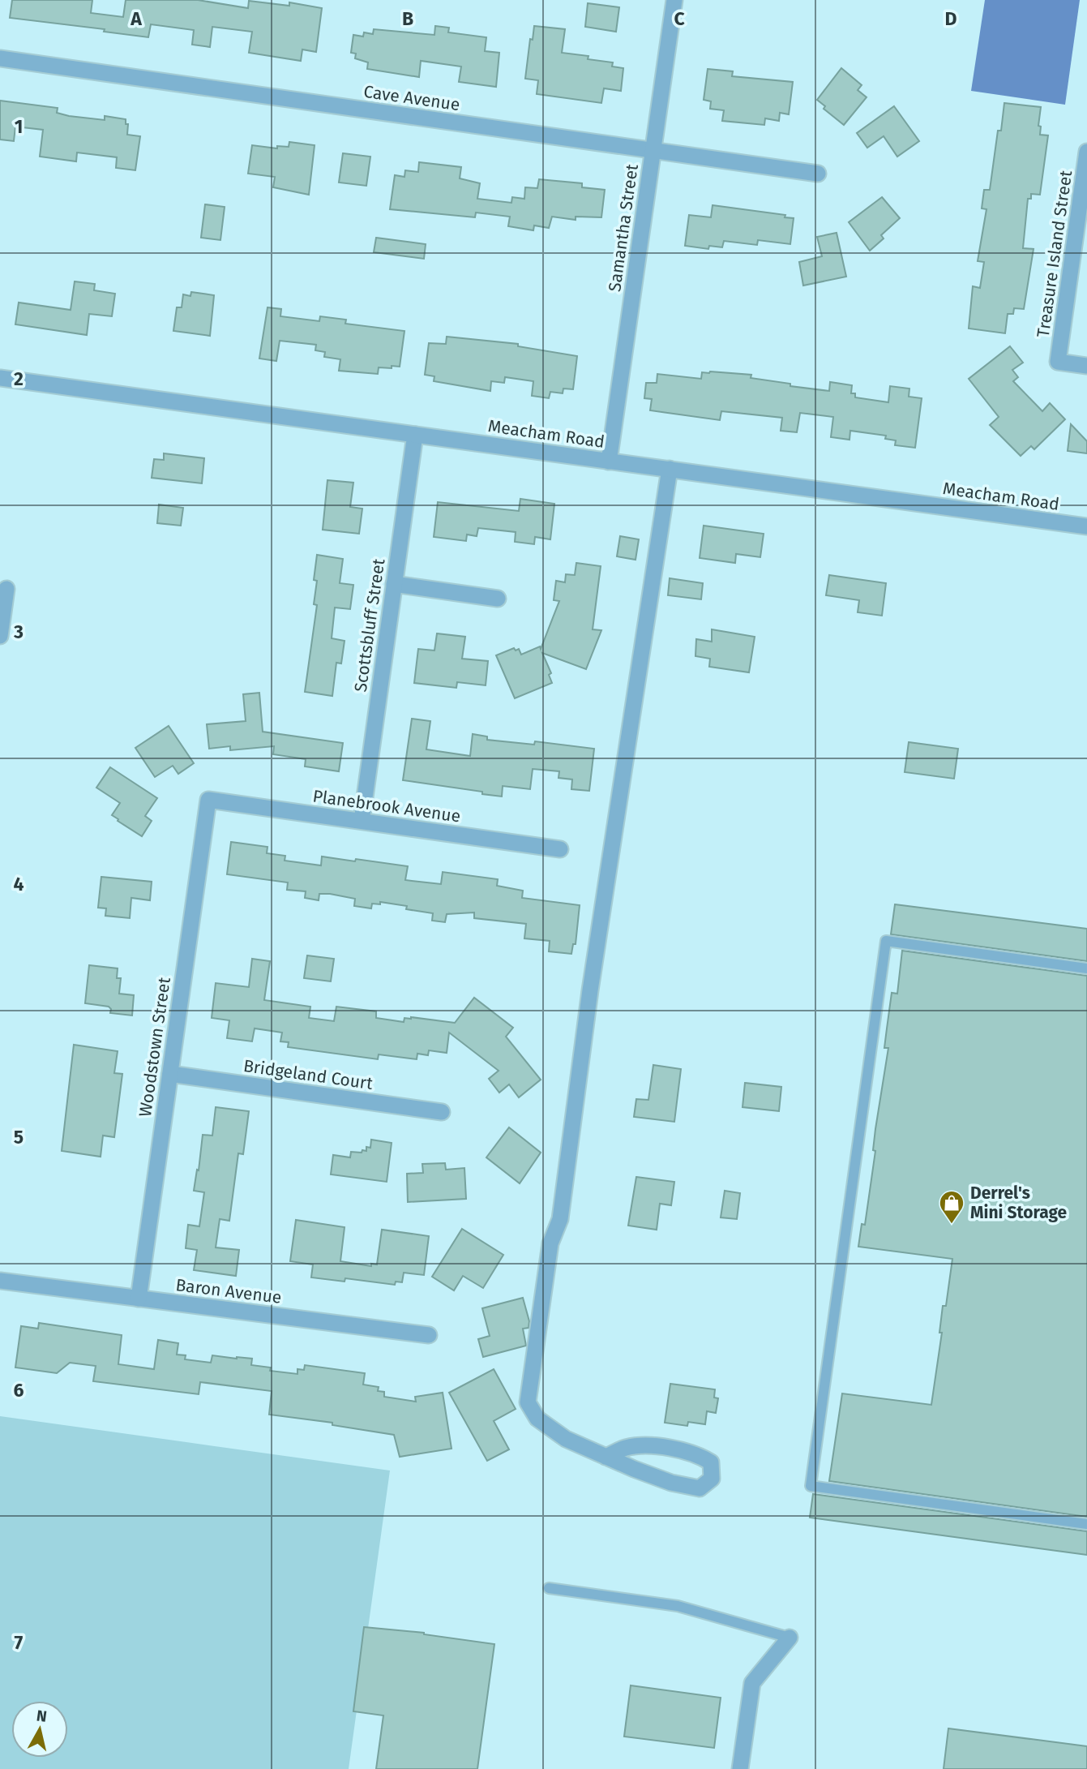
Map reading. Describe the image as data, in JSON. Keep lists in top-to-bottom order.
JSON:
{
  "streets": {
    "street": [
      "Cave Avenue",
      "Samantha Street",
      "Treasure Island Street",
      "Meacham Road",
      "Scottsbluff Street",
      "Planebrook Avenue",
      "Woodstown Street",
      "Bridgeland Court",
      "Baron Avenue"
    ]
  },
  "crossings": [
    ["Cave Avenue", "Samantha Street"],
    ["Samantha Street", "Meacham Road"],
    ["Meacham Road", "Scottsbluff Street"],
    ["Scottsbluff Street", "Planebrook Avenue"],
    ["Planebrook Avenue", "Woodstown Street"],
    ["Woodstown Street", "Bridgeland Court"],
    ["Woodstown Street", "Baron Avenue"]
  ],
  "places": {
    "shop": ["Derrel's Mini Storage"]
  },
  "north": "top",
  "grid": {
    "columns": [
      "A",
      "B",
      "C",
      "D"
    ],
    "rows": [
      "1",
      "2",
      "3",
      "4",
      "5",
      "6",
      "7"
    ]
  }
}
